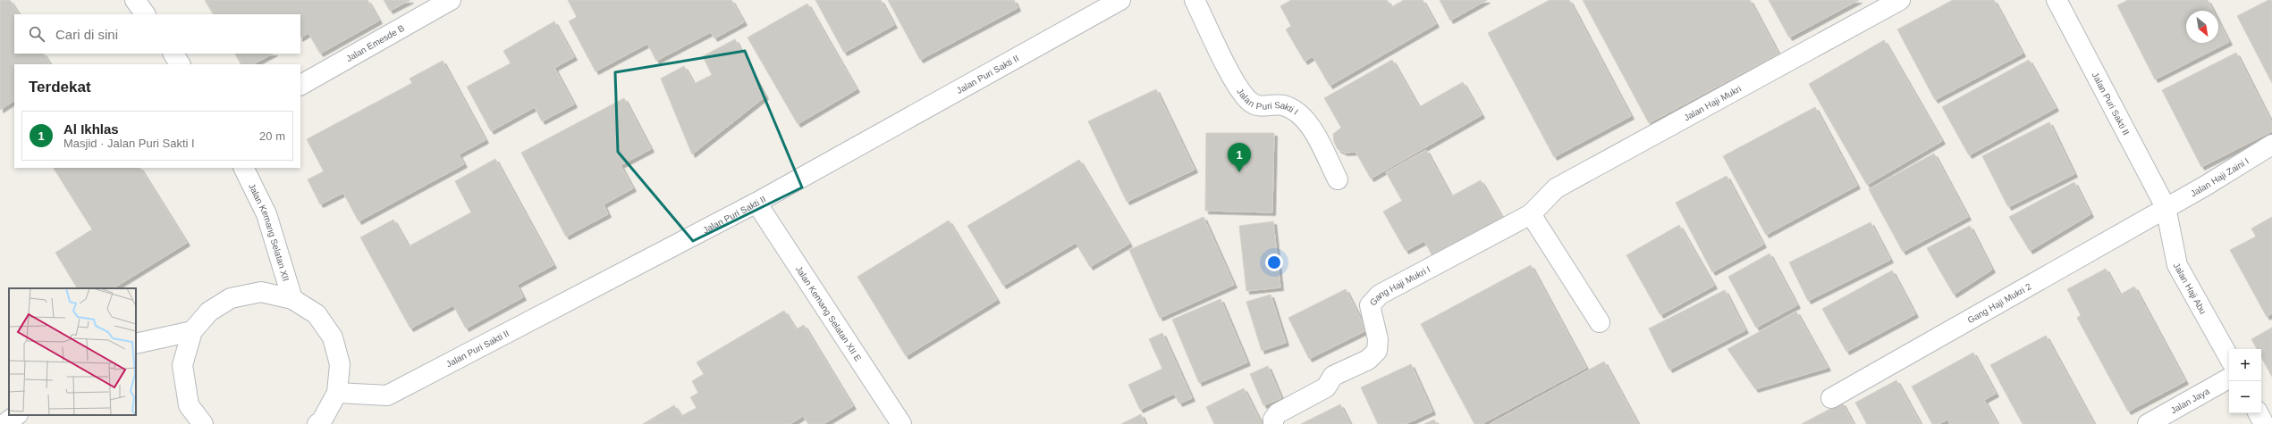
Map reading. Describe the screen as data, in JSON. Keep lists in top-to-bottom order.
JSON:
{
  "streets": {
    "street": [
      "Jalan Emesde B",
      "Jalan Puri Sakti II",
      "Jalan Puri Sakti I",
      "Jalan Haji Mukri",
      "Jalan Haji Zaini I",
      "Jalan Kemang Selatan XII",
      "Gang Haji Mukri I",
      "Jalan Haji Abu",
      "Gang Haji Mukri 2",
      "Jalan Kemang Selatan XII E",
      "Jalan Jaya"
    ]
  },
  "crossings": [
    ["Jalan Puri Sakti II", "Jalan Haji Zaini I"],
    ["Jalan Puri Sakti II", "Jalan Haji Abu"],
    ["Jalan Puri Sakti II", "Gang Haji Mukri 2"],
    ["Jalan Puri Sakti II", "Jalan Kemang Selatan XII E"],
    ["Jalan Haji Mukri", "Gang Haji Mukri I"],
    ["Jalan Haji Zaini I", "Jalan Haji Abu"],
    ["Jalan Haji Zaini I", "Gang Haji Mukri 2"],
    ["Jalan Haji Abu", "Gang Haji Mukri 2"]
  ],
  "north": "bottom right",
  "page": {
    "search": "Cari di sini",
    "heading": "Terdekat",
    "list": [
      {
        "mark": "1",
        "name": "Al Ikhlas",
        "note": "Masjid · Jalan Puri Sakti I",
        "value": "20 m"
      }
    ],
    "pins": "1",
    "map_buttons": ["+", "−"]
  }
}
